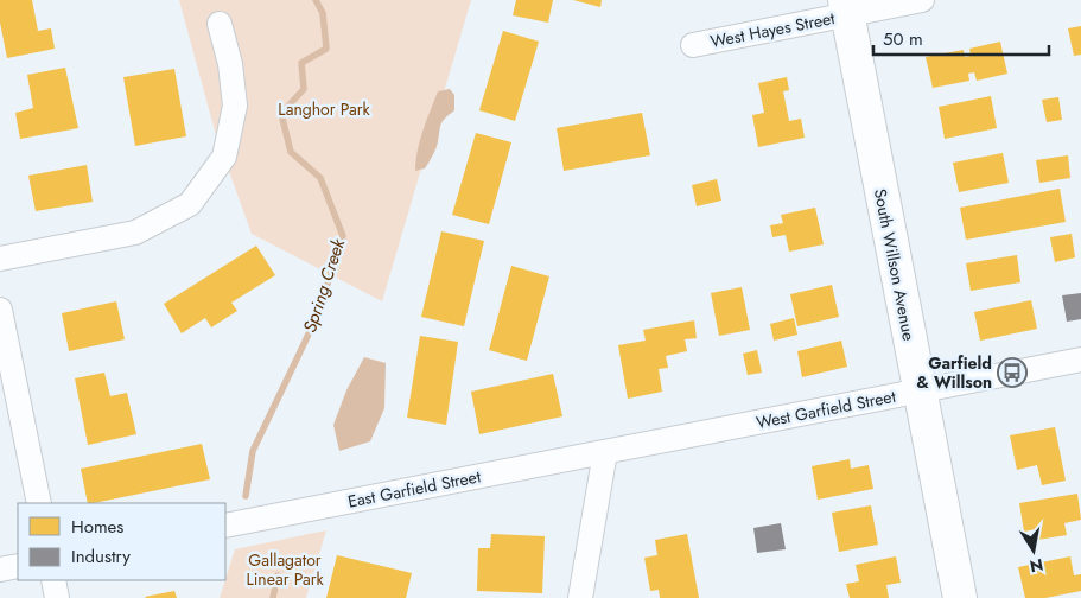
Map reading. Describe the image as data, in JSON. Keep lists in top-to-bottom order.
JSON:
{
  "streets": {
    "main road": ["South Willson Avenue"],
    "street": ["West Hayes Street", "West Garfield Street", "East Garfield Street"]
  },
  "crossings": [
    ["West Hayes Street", "South Willson Avenue"],
    ["South Willson Avenue", "West Garfield Street"],
    ["West Garfield Street", "East Garfield Street"]
  ],
  "water": ["Spring Creek"],
  "parks": ["Langhor Park", "Gallagator Linear Park"],
  "places": {
    "bus stop": ["Garfield & Willson"]
  },
  "legend": ["Homes", "Industry"],
  "scale_bar": "50 m",
  "north": "bottom"
}
